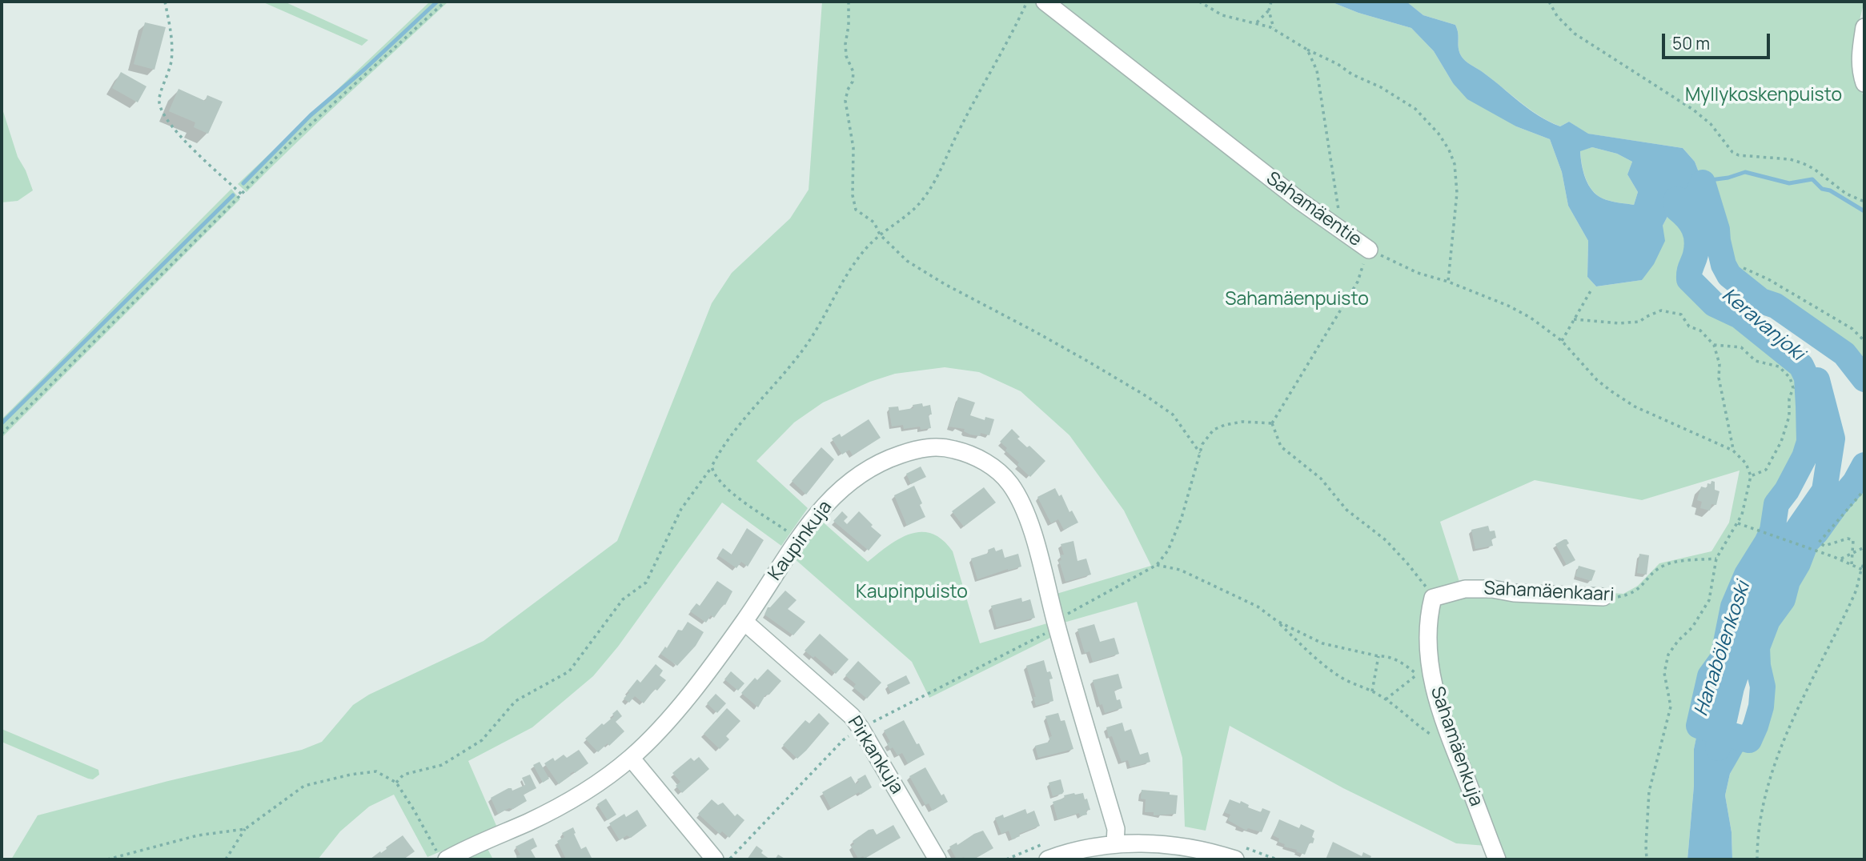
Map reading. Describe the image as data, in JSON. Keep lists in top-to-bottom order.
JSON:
{
  "streets": {
    "street": [
      "Sahamäentie",
      "Kaupinkuja",
      "Sahamäenkaari",
      "Sahamäenkuja",
      "Pirkankuja"
    ]
  },
  "crossings": [
    ["Kaupinkuja", "Pirkankuja"],
    ["Sahamäenkaari", "Sahamäenkuja"]
  ],
  "water": ["Keravanjoki", "Hanabölenkoski"],
  "parks": ["Myllykoskenpuisto", "Sahamäenpuisto", "Kaupinpuisto"],
  "scale_bar": "50 m"
}
